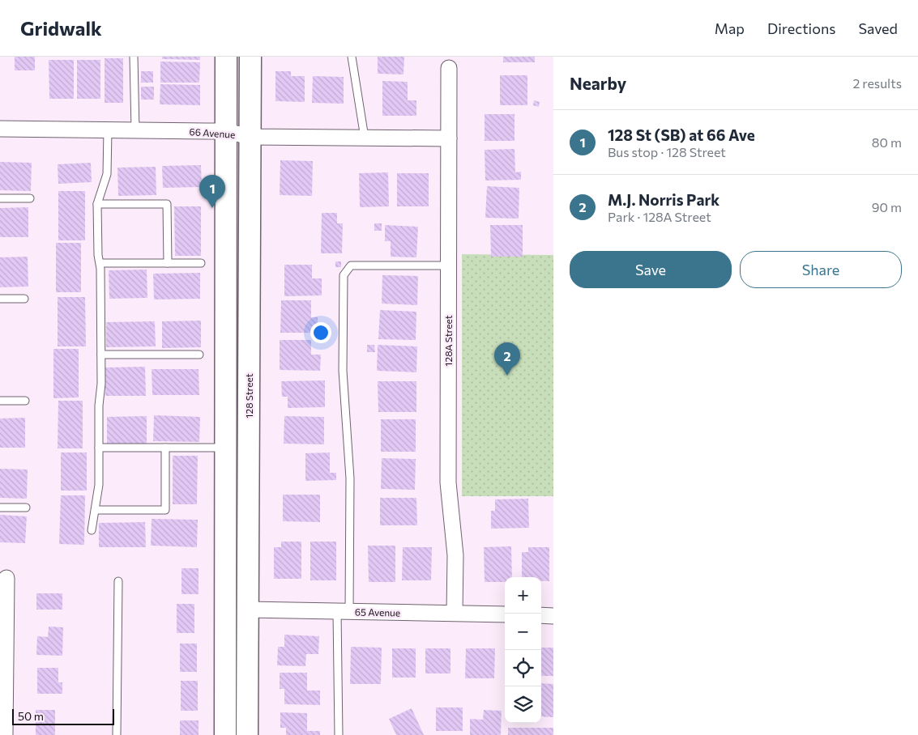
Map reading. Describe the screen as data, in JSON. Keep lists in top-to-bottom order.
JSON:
{
  "streets": {
    "main road": ["128 Street"],
    "street": ["66 Avenue", "128A Street", "65 Avenue"]
  },
  "crossings": [
    ["66 Avenue", "128A Street"],
    ["66 Avenue", "128 Street"],
    ["128A Street", "65 Avenue"],
    ["128 Street", "65 Avenue"]
  ],
  "scale_bar": "50 m",
  "page": {
    "header": "Gridwalk",
    "nav": ["Map", "Directions", "Saved"],
    "heading": ["Nearby", "2 results"],
    "list": [
      {
        "mark": "1",
        "name": "128 St (SB) at 66 Ave",
        "note": "Bus stop · 128 Street",
        "value": "80 m"
      },
      {
        "mark": "2",
        "name": "M.J. Norris Park",
        "note": "Park · 128A Street",
        "value": "90 m"
      }
    ],
    "pins": ["1", "2"],
    "buttons": ["Save", "Share"],
    "map_buttons": ["+", "−"],
    "scale": "50 m"
  }
}
